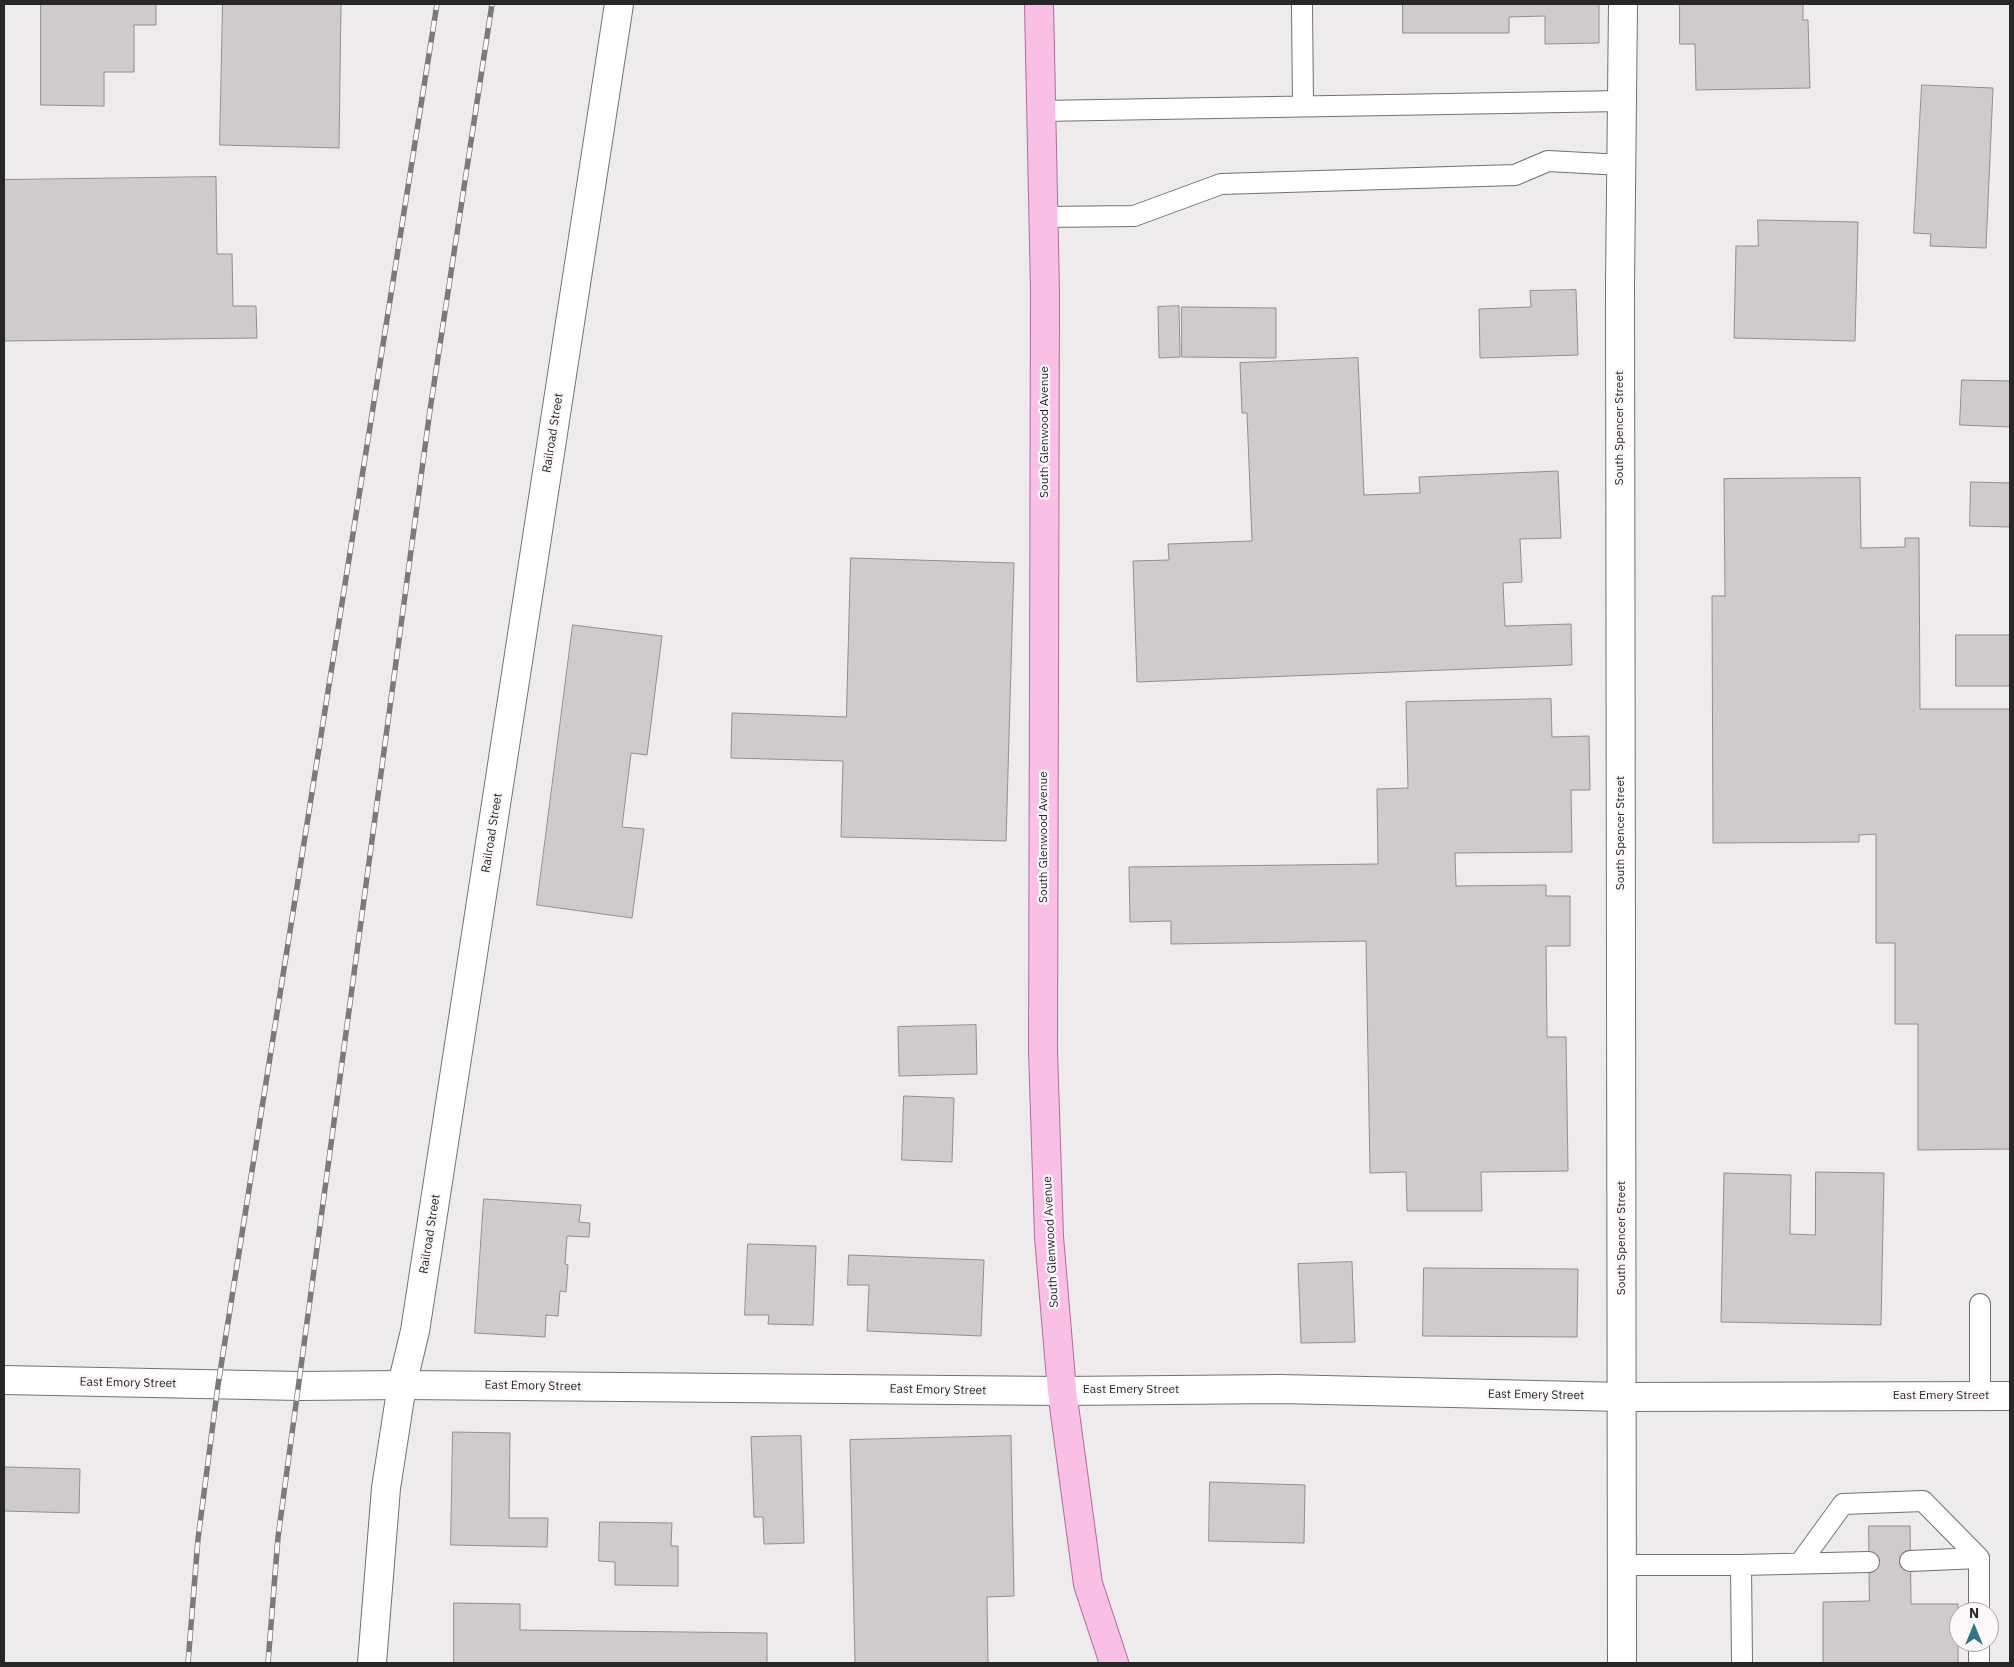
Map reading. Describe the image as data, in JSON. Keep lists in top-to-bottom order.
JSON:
{
  "streets": {
    "main road": ["South Glenwood Avenue"],
    "street": [
      "South Spencer Street",
      "Railroad Street",
      "East Emory Street",
      "East Emery Street"
    ]
  },
  "crossings": [
    ["South Spencer Street", "East Emery Street"],
    ["South Glenwood Avenue", "East Emory Street"],
    ["South Glenwood Avenue", "East Emery Street"],
    ["Railroad Street", "East Emory Street"],
    ["East Emory Street", "East Emery Street"]
  ],
  "north": "top"
}
